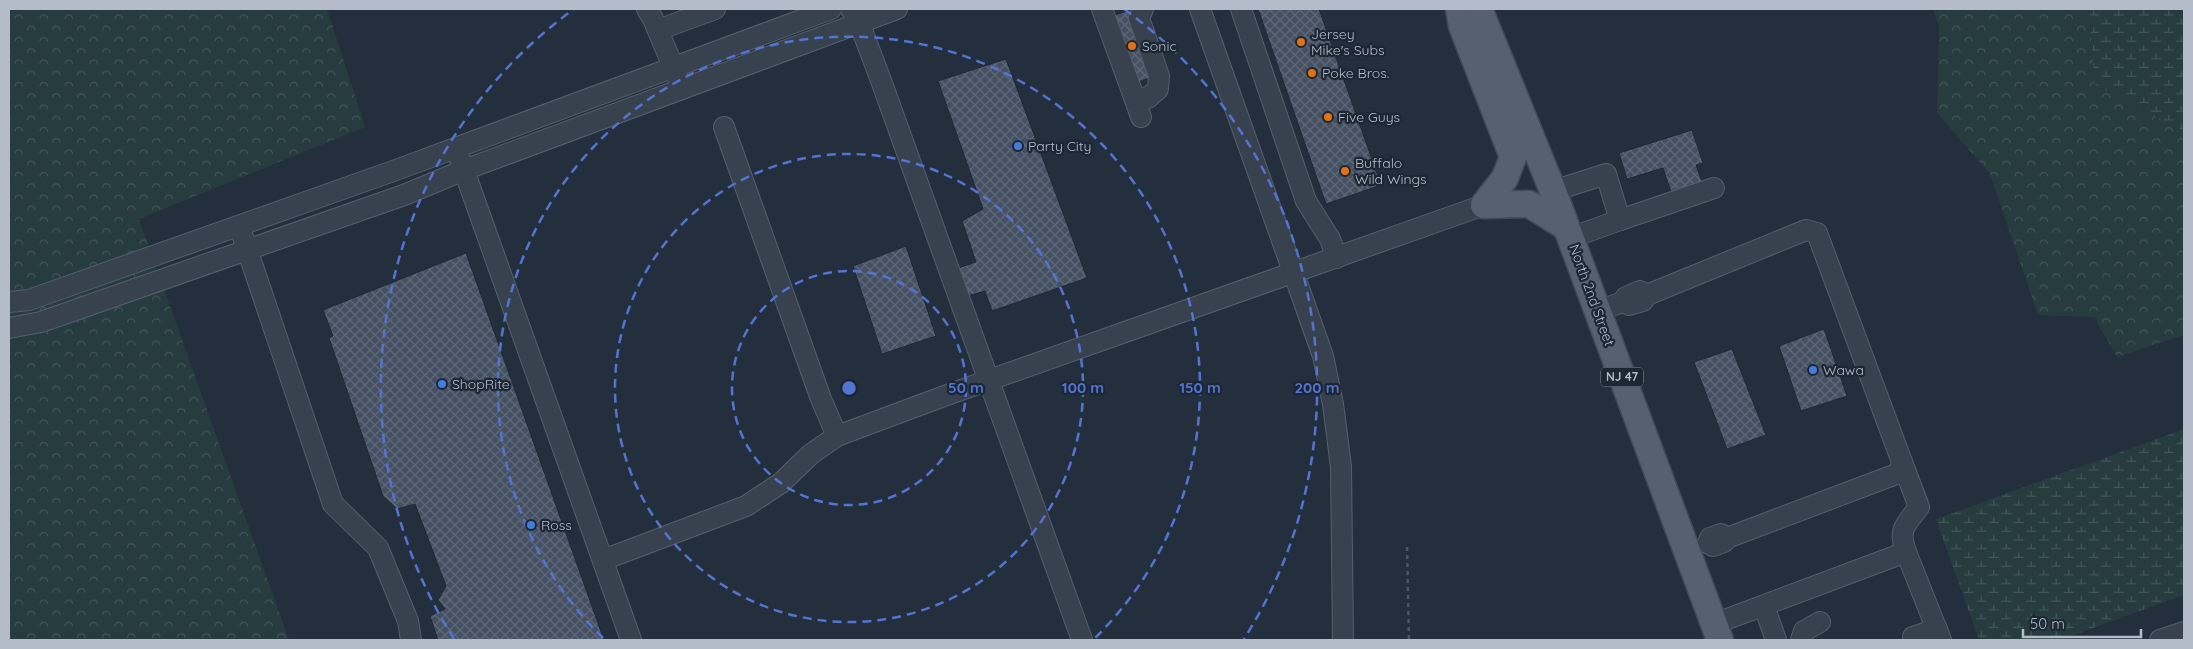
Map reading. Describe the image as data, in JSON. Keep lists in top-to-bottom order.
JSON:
{
  "streets": {
    "main road": ["North 2nd Street", "NJ 47"]
  },
  "places": [
    "Jersey Mike's Subs",
    "Sonic",
    "Poke Bros.",
    "Five Guys",
    "Party City",
    "Buffalo Wild Wings",
    "Wawa",
    "ShopRite",
    "Ross"
  ],
  "scale_bar": "50 m",
  "rings": [
    "50 m",
    "100 m",
    "150 m",
    "200 m"
  ]
}
